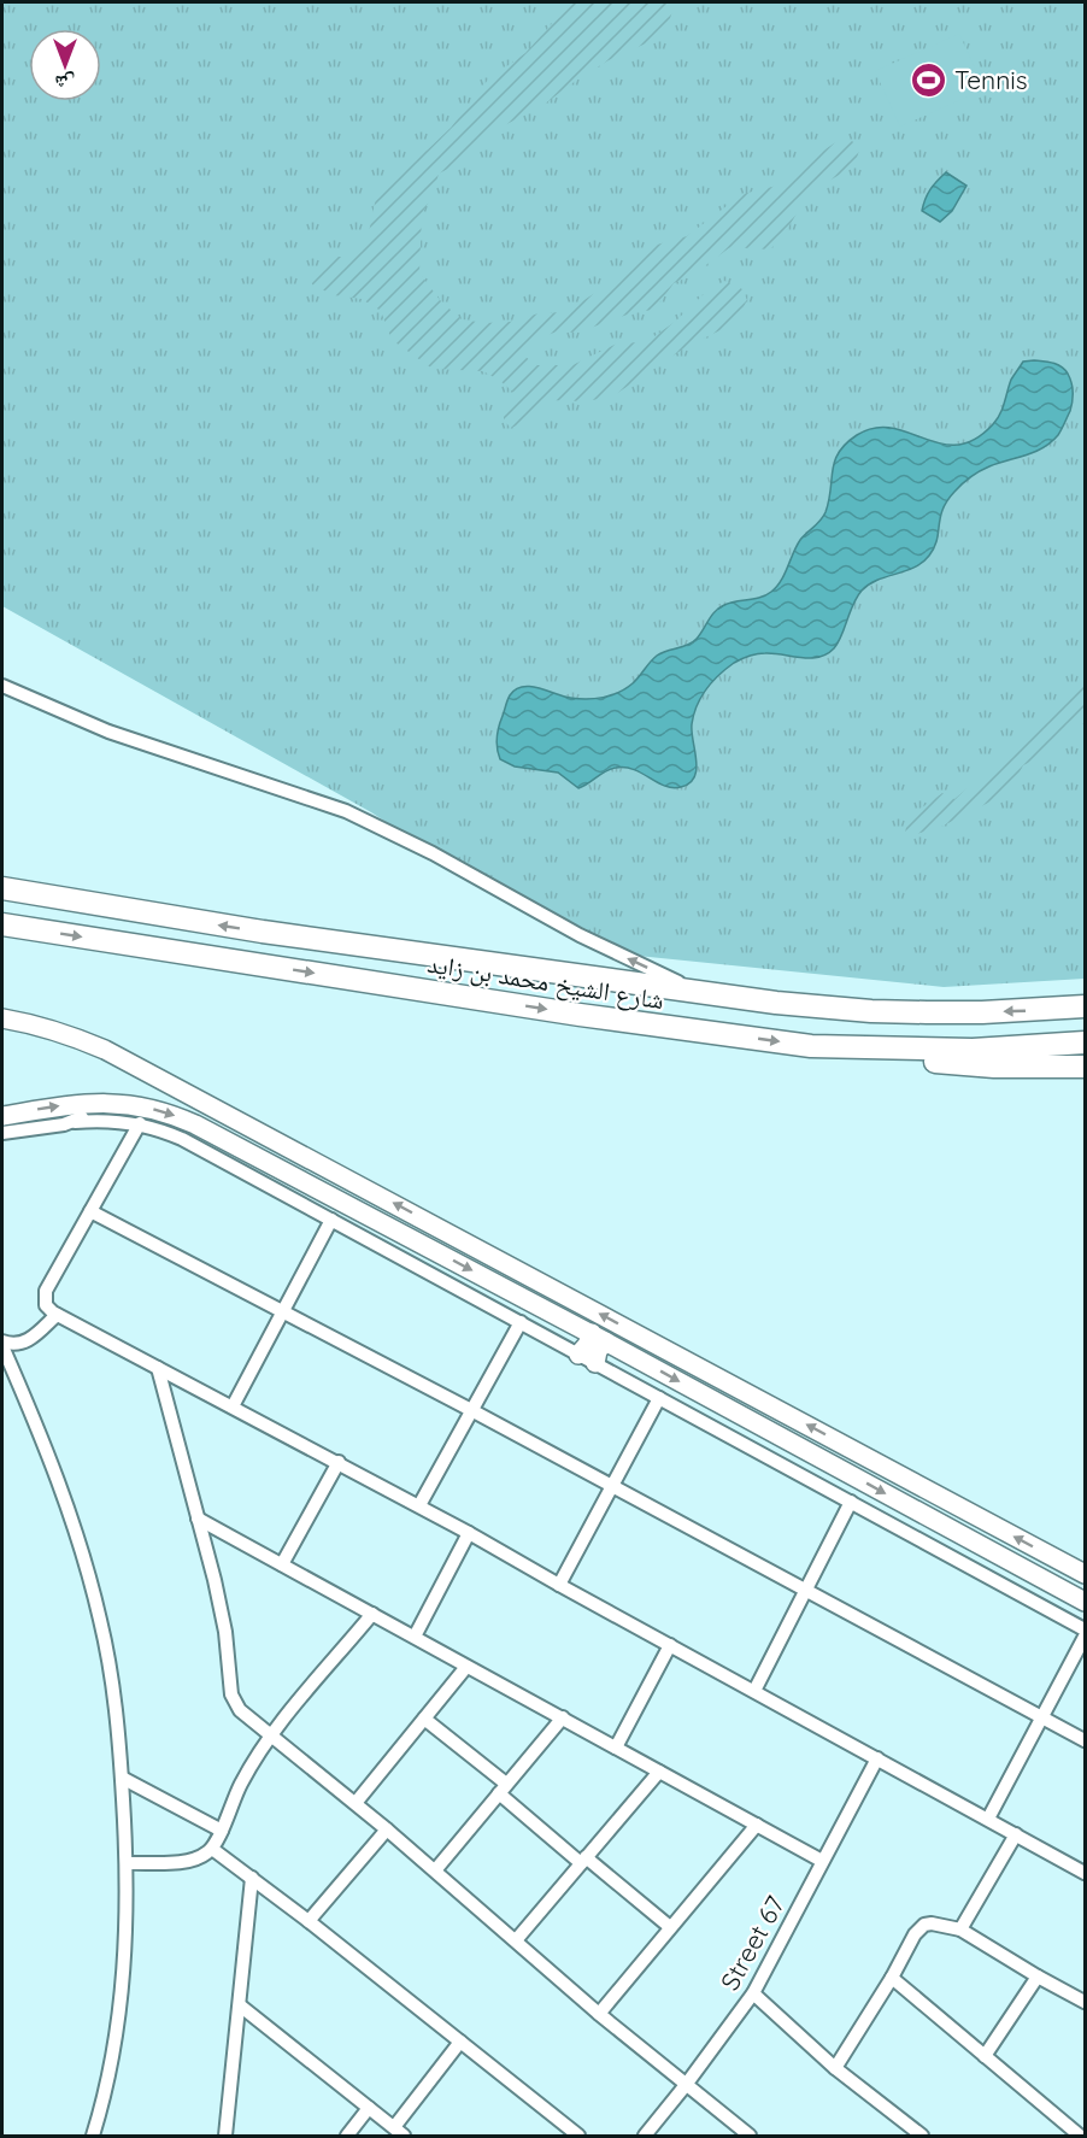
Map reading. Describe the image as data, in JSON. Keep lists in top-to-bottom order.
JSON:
{
  "streets": {
    "highway": ["شارع الشيخ محمد بن زايد"],
    "street": ["Street 67"]
  },
  "places": {
    "sports": ["Tennis"]
  },
  "north": "bottom"
}
